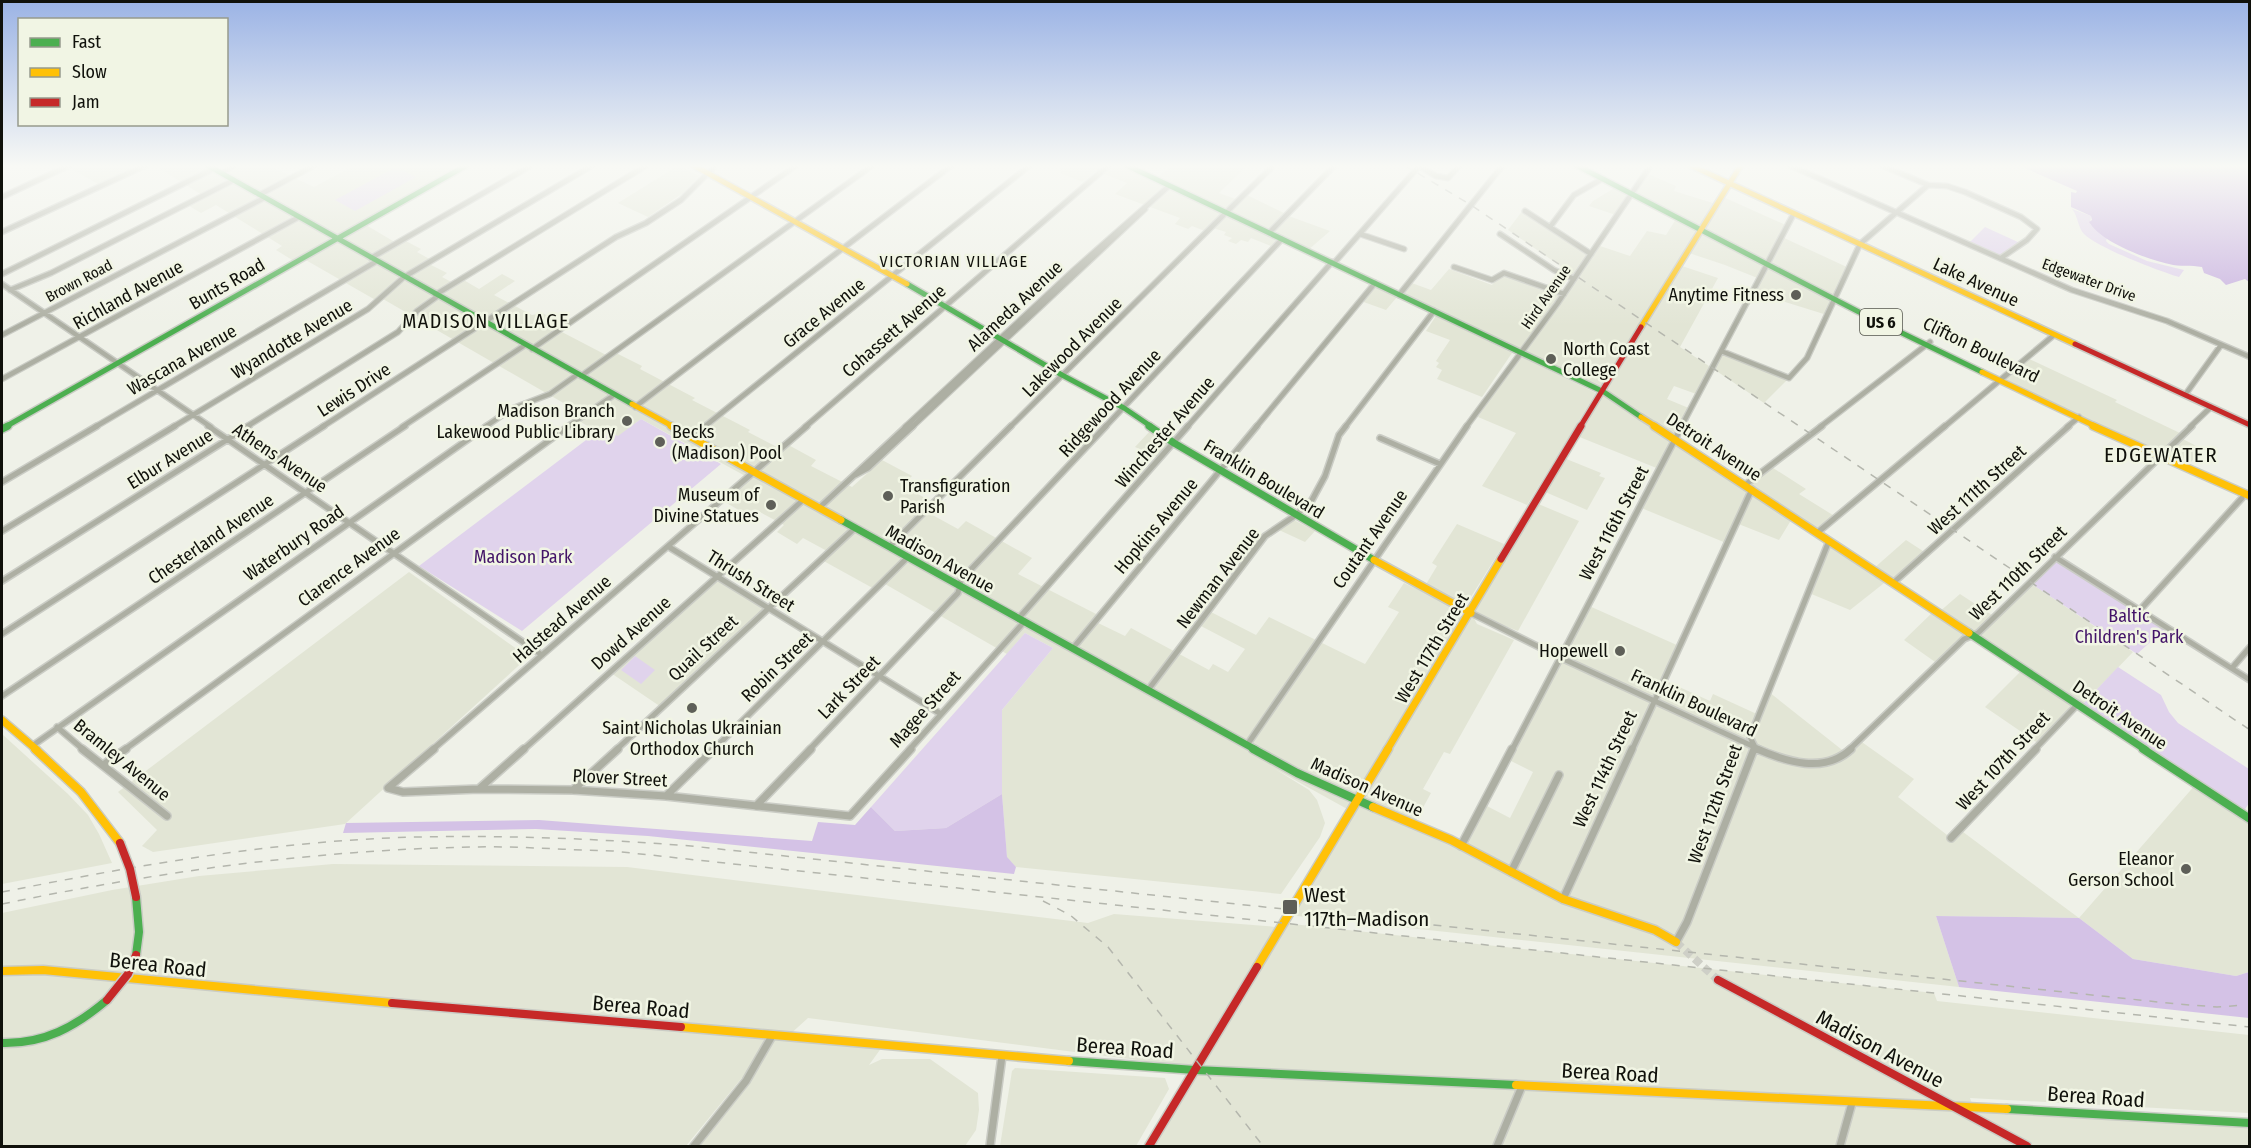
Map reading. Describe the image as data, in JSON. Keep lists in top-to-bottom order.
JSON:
{
  "streets": {
    "main road": [
      "Lake Avenue",
      "Bunts Road",
      "US 6",
      "Clifton Boulevard",
      "Detroit Avenue",
      "Franklin Boulevard",
      "Madison Avenue",
      "West 117th Street",
      "Berea Road"
    ],
    "street": [
      "Edgewater Drive",
      "Brown Road",
      "Richland Avenue",
      "Hird Avenue",
      "Alameda Avenue",
      "Grace Avenue",
      "Cohassett Avenue",
      "Wyandotte Avenue",
      "Lakewood Avenue",
      "Wascana Avenue",
      "Lewis Drive",
      "Ridgewood Avenue",
      "Winchester Avenue",
      "Athens Avenue",
      "Elbur Avenue",
      "West 111th Street",
      "West 116th Street",
      "Hopkins Avenue",
      "Chesterland Avenue",
      "Coutant Avenue",
      "Waterbury Road",
      "Clarence Avenue",
      "West 110th Street",
      "Newman Avenue",
      "Thrush Street",
      "Halstead Avenue",
      "Dowd Avenue",
      "Quail Street",
      "Robin Street",
      "Lark Street",
      "Magee Street",
      "Bramley Avenue",
      "West 107th Street",
      "West 114th Street",
      "Plover Street",
      "West 112th Street"
    ]
  },
  "crossings": [
    ["Brown Road", "Athens Avenue"],
    ["Lake Avenue", "West 110th Street"],
    ["Bunts Road", "Athens Avenue"],
    ["Bunts Road", "Madison Avenue"],
    ["Richland Avenue", "Athens Avenue"],
    ["Hird Avenue", "Detroit Avenue"],
    ["Hird Avenue", "Coutant Avenue"],
    ["Alameda Avenue", "Franklin Boulevard"],
    ["Alameda Avenue", "Madison Avenue"],
    ["Grace Avenue", "Franklin Boulevard"],
    ["Grace Avenue", "Madison Avenue"],
    ["Cohassett Avenue", "Franklin Boulevard"],
    ["Cohassett Avenue", "Madison Avenue"],
    ["Cohassett Avenue", "Halstead Avenue"],
    ["Wyandotte Avenue", "Athens Avenue"],
    ["Wyandotte Avenue", "Madison Avenue"],
    ["Lakewood Avenue", "Franklin Boulevard"],
    ["Lakewood Avenue", "Madison Avenue"],
    ["Clifton Boulevard", "West 111th Street"],
    ["Clifton Boulevard", "West 116th Street"],
    ["Clifton Boulevard", "West 110th Street"],
    ["Clifton Boulevard", "West 117th Street"],
    ["Clifton Boulevard", "West 114th Street"],
    ["Wascana Avenue", "Athens Avenue"],
    ["Wascana Avenue", "Madison Avenue"],
    ["Lewis Drive", "Athens Avenue"],
    ["Lewis Drive", "Madison Avenue"],
    ["Ridgewood Avenue", "Detroit Avenue"],
    ["Ridgewood Avenue", "Franklin Boulevard"],
    ["Ridgewood Avenue", "Madison Avenue"],
    ["Ridgewood Avenue", "Lark Street"],
    ["Winchester Avenue", "Detroit Avenue"],
    ["Winchester Avenue", "Franklin Boulevard"],
    ["Winchester Avenue", "Madison Avenue"],
    ["Winchester Avenue", "Magee Street"],
    ["Detroit Avenue", "West 111th Street"],
    ["Detroit Avenue", "West 116th Street"],
    ["Detroit Avenue", "Hopkins Avenue"],
    ["Detroit Avenue", "Coutant Avenue"],
    ["Detroit Avenue", "West 110th Street"],
    ["Detroit Avenue", "Newman Avenue"],
    ["Detroit Avenue", "West 117th Street"],
    ["Detroit Avenue", "West 107th Street"],
    ["Detroit Avenue", "West 114th Street"],
    ["Detroit Avenue", "West 112th Street"],
    ["Athens Avenue", "Elbur Avenue"],
    ["Athens Avenue", "Chesterland Avenue"],
    ["Athens Avenue", "Waterbury Road"],
    ["Athens Avenue", "Clarence Avenue"],
    ["Athens Avenue", "Halstead Avenue"],
    ["Elbur Avenue", "Madison Avenue"],
    ["Franklin Boulevard", "West 116th Street"],
    ["Franklin Boulevard", "Hopkins Avenue"],
    ["Franklin Boulevard", "Coutant Avenue"],
    ["Franklin Boulevard", "Waterbury Road"],
    ["Franklin Boulevard", "West 110th Street"],
    ["Franklin Boulevard", "Newman Avenue"],
    ["Franklin Boulevard", "West 117th Street"],
    ["Franklin Boulevard", "West 114th Street"],
    ["Franklin Boulevard", "West 112th Street"],
    ["West 116th Street", "Madison Avenue"],
    ["Hopkins Avenue", "Madison Avenue"],
    ["Chesterland Avenue", "Madison Avenue"],
    ["Coutant Avenue", "Madison Avenue"],
    ["Waterbury Road", "Madison Avenue"],
    ["Waterbury Road", "Bramley Avenue"],
    ["Madison Avenue", "Clarence Avenue"],
    ["Madison Avenue", "Newman Avenue"],
    ["Madison Avenue", "Halstead Avenue"],
    ["Madison Avenue", "Dowd Avenue"],
    ["Madison Avenue", "Quail Street"],
    ["Madison Avenue", "West 117th Street"],
    ["Madison Avenue", "Robin Street"],
    ["Madison Avenue", "Lark Street"],
    ["Madison Avenue", "Magee Street"],
    ["Madison Avenue", "West 114th Street"],
    ["Madison Avenue", "West 112th Street"],
    ["Madison Avenue", "Berea Road"],
    ["Clarence Avenue", "Bramley Avenue"],
    ["Thrush Street", "Halstead Avenue"],
    ["Thrush Street", "Dowd Avenue"],
    ["Thrush Street", "Quail Street"],
    ["Thrush Street", "Robin Street"],
    ["Thrush Street", "Lark Street"],
    ["Thrush Street", "Magee Street"],
    ["Halstead Avenue", "Plover Street"],
    ["Dowd Avenue", "Plover Street"],
    ["Quail Street", "Plover Street"],
    ["West 117th Street", "Berea Road"],
    ["Robin Street", "Plover Street"],
    ["Lark Street", "Plover Street"],
    ["Magee Street", "Plover Street"]
  ],
  "districts": ["VICTORIAN VILLAGE", "MADISON VILLAGE", "EDGEWATER"],
  "parks": ["Madison Park", "Baltic Children's Park"],
  "places": {
    "other": [
      "Anytime Fitness",
      "North Coast College",
      "Madison Branch Lakewood Public Library",
      "Becks (Madison) Pool",
      "Transfiguration Parish",
      "Museum of Divine Statues",
      "Hopewell",
      "Saint Nicholas Ukrainian Orthodox Church",
      "Eleanor Gerson School"
    ],
    "transit": ["West 117th–Madison"]
  },
  "legend": ["Fast", "Slow", "Jam"]
}
